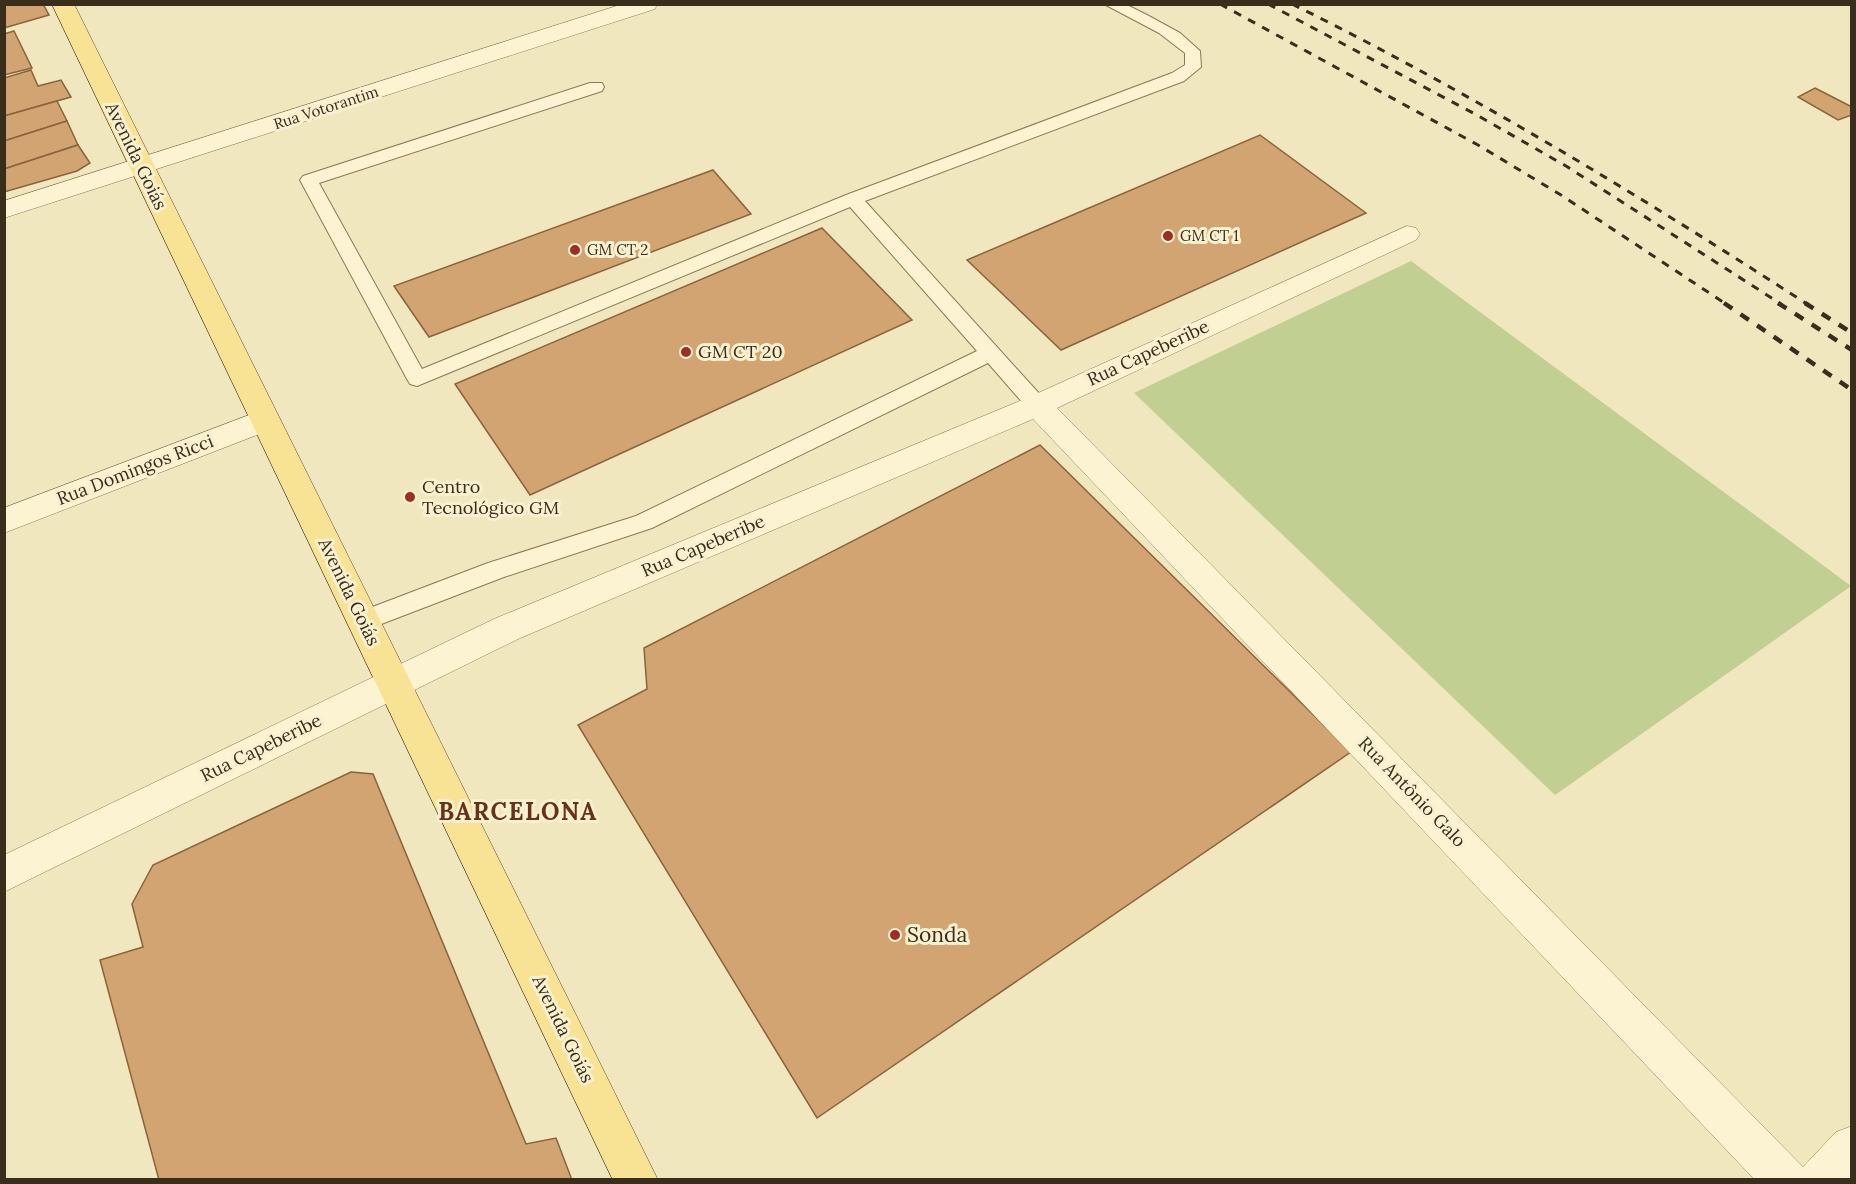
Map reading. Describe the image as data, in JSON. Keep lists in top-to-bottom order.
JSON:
{
  "streets": {
    "main road": ["Avenida Goiás"],
    "street": [
      "Rua Votorantim",
      "Rua Capeberibe",
      "Rua Domingos Ricci",
      "Rua Antônio Galo"
    ]
  },
  "crossings": [
    ["Rua Votorantim", "Avenida Goiás"],
    ["Avenida Goiás", "Rua Capeberibe"],
    ["Avenida Goiás", "Rua Domingos Ricci"],
    ["Rua Capeberibe", "Rua Antônio Galo"]
  ],
  "districts": ["BARCELONA"],
  "places": [
    "GM CT 1",
    "GM CT 2",
    "GM CT 20",
    "Centro Tecnológico GM",
    "Sonda"
  ]
}
